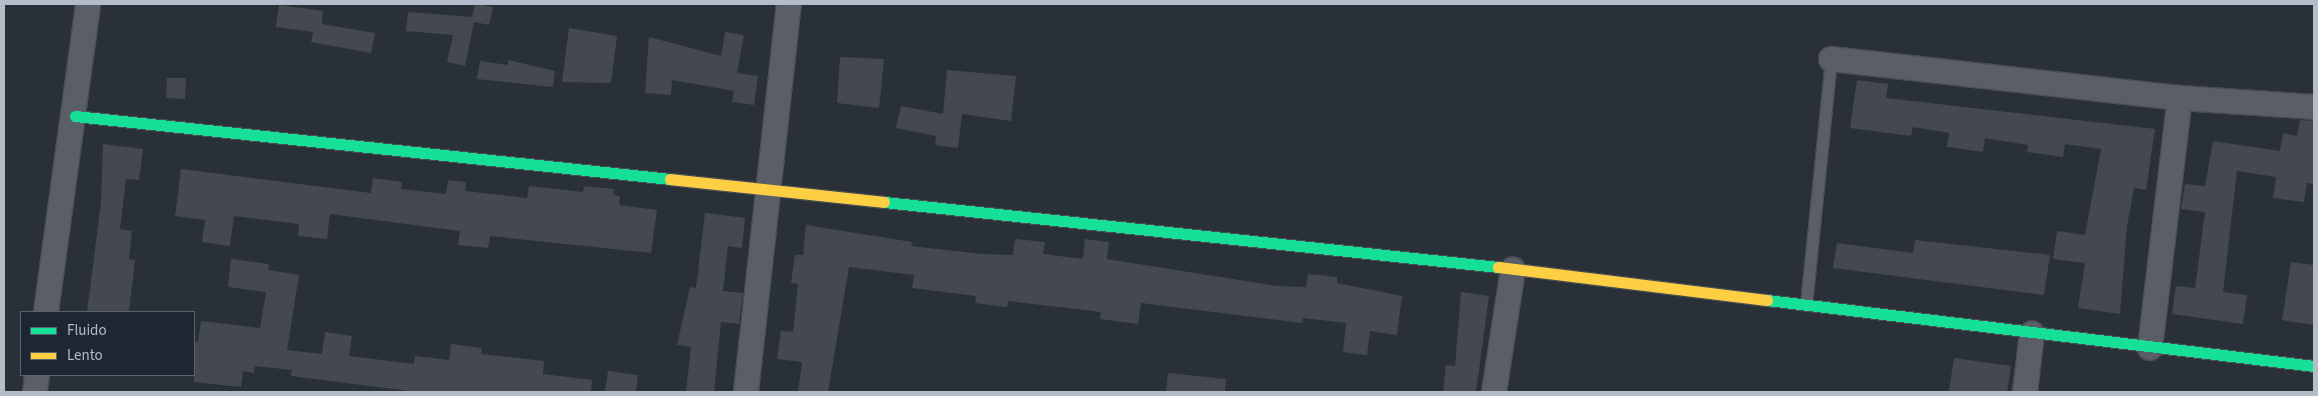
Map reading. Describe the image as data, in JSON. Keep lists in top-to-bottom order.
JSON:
{
  "legend": ["Fluido", "Lento"]
}
